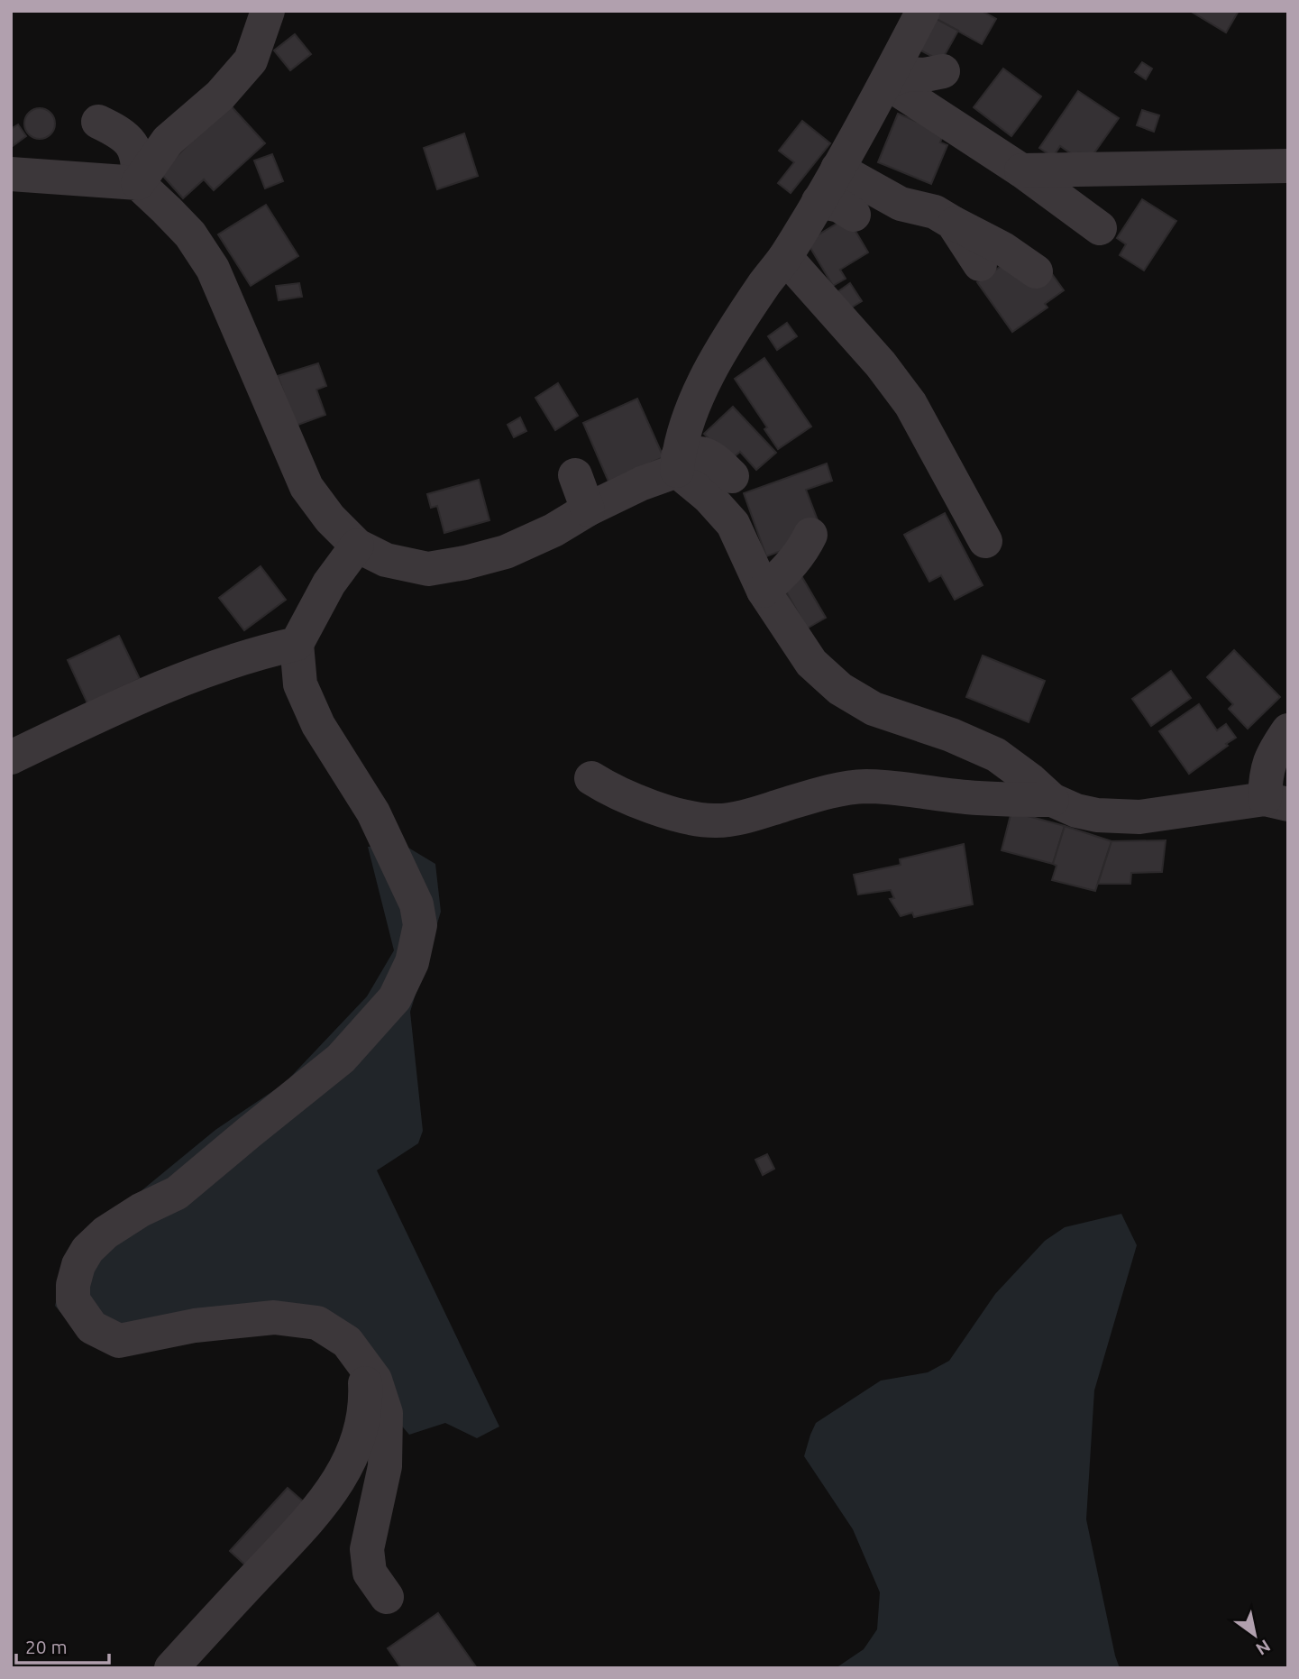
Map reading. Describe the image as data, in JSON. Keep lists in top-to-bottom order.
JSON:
{
  "scale_bar": "20 m",
  "north": "bottom right"
}
